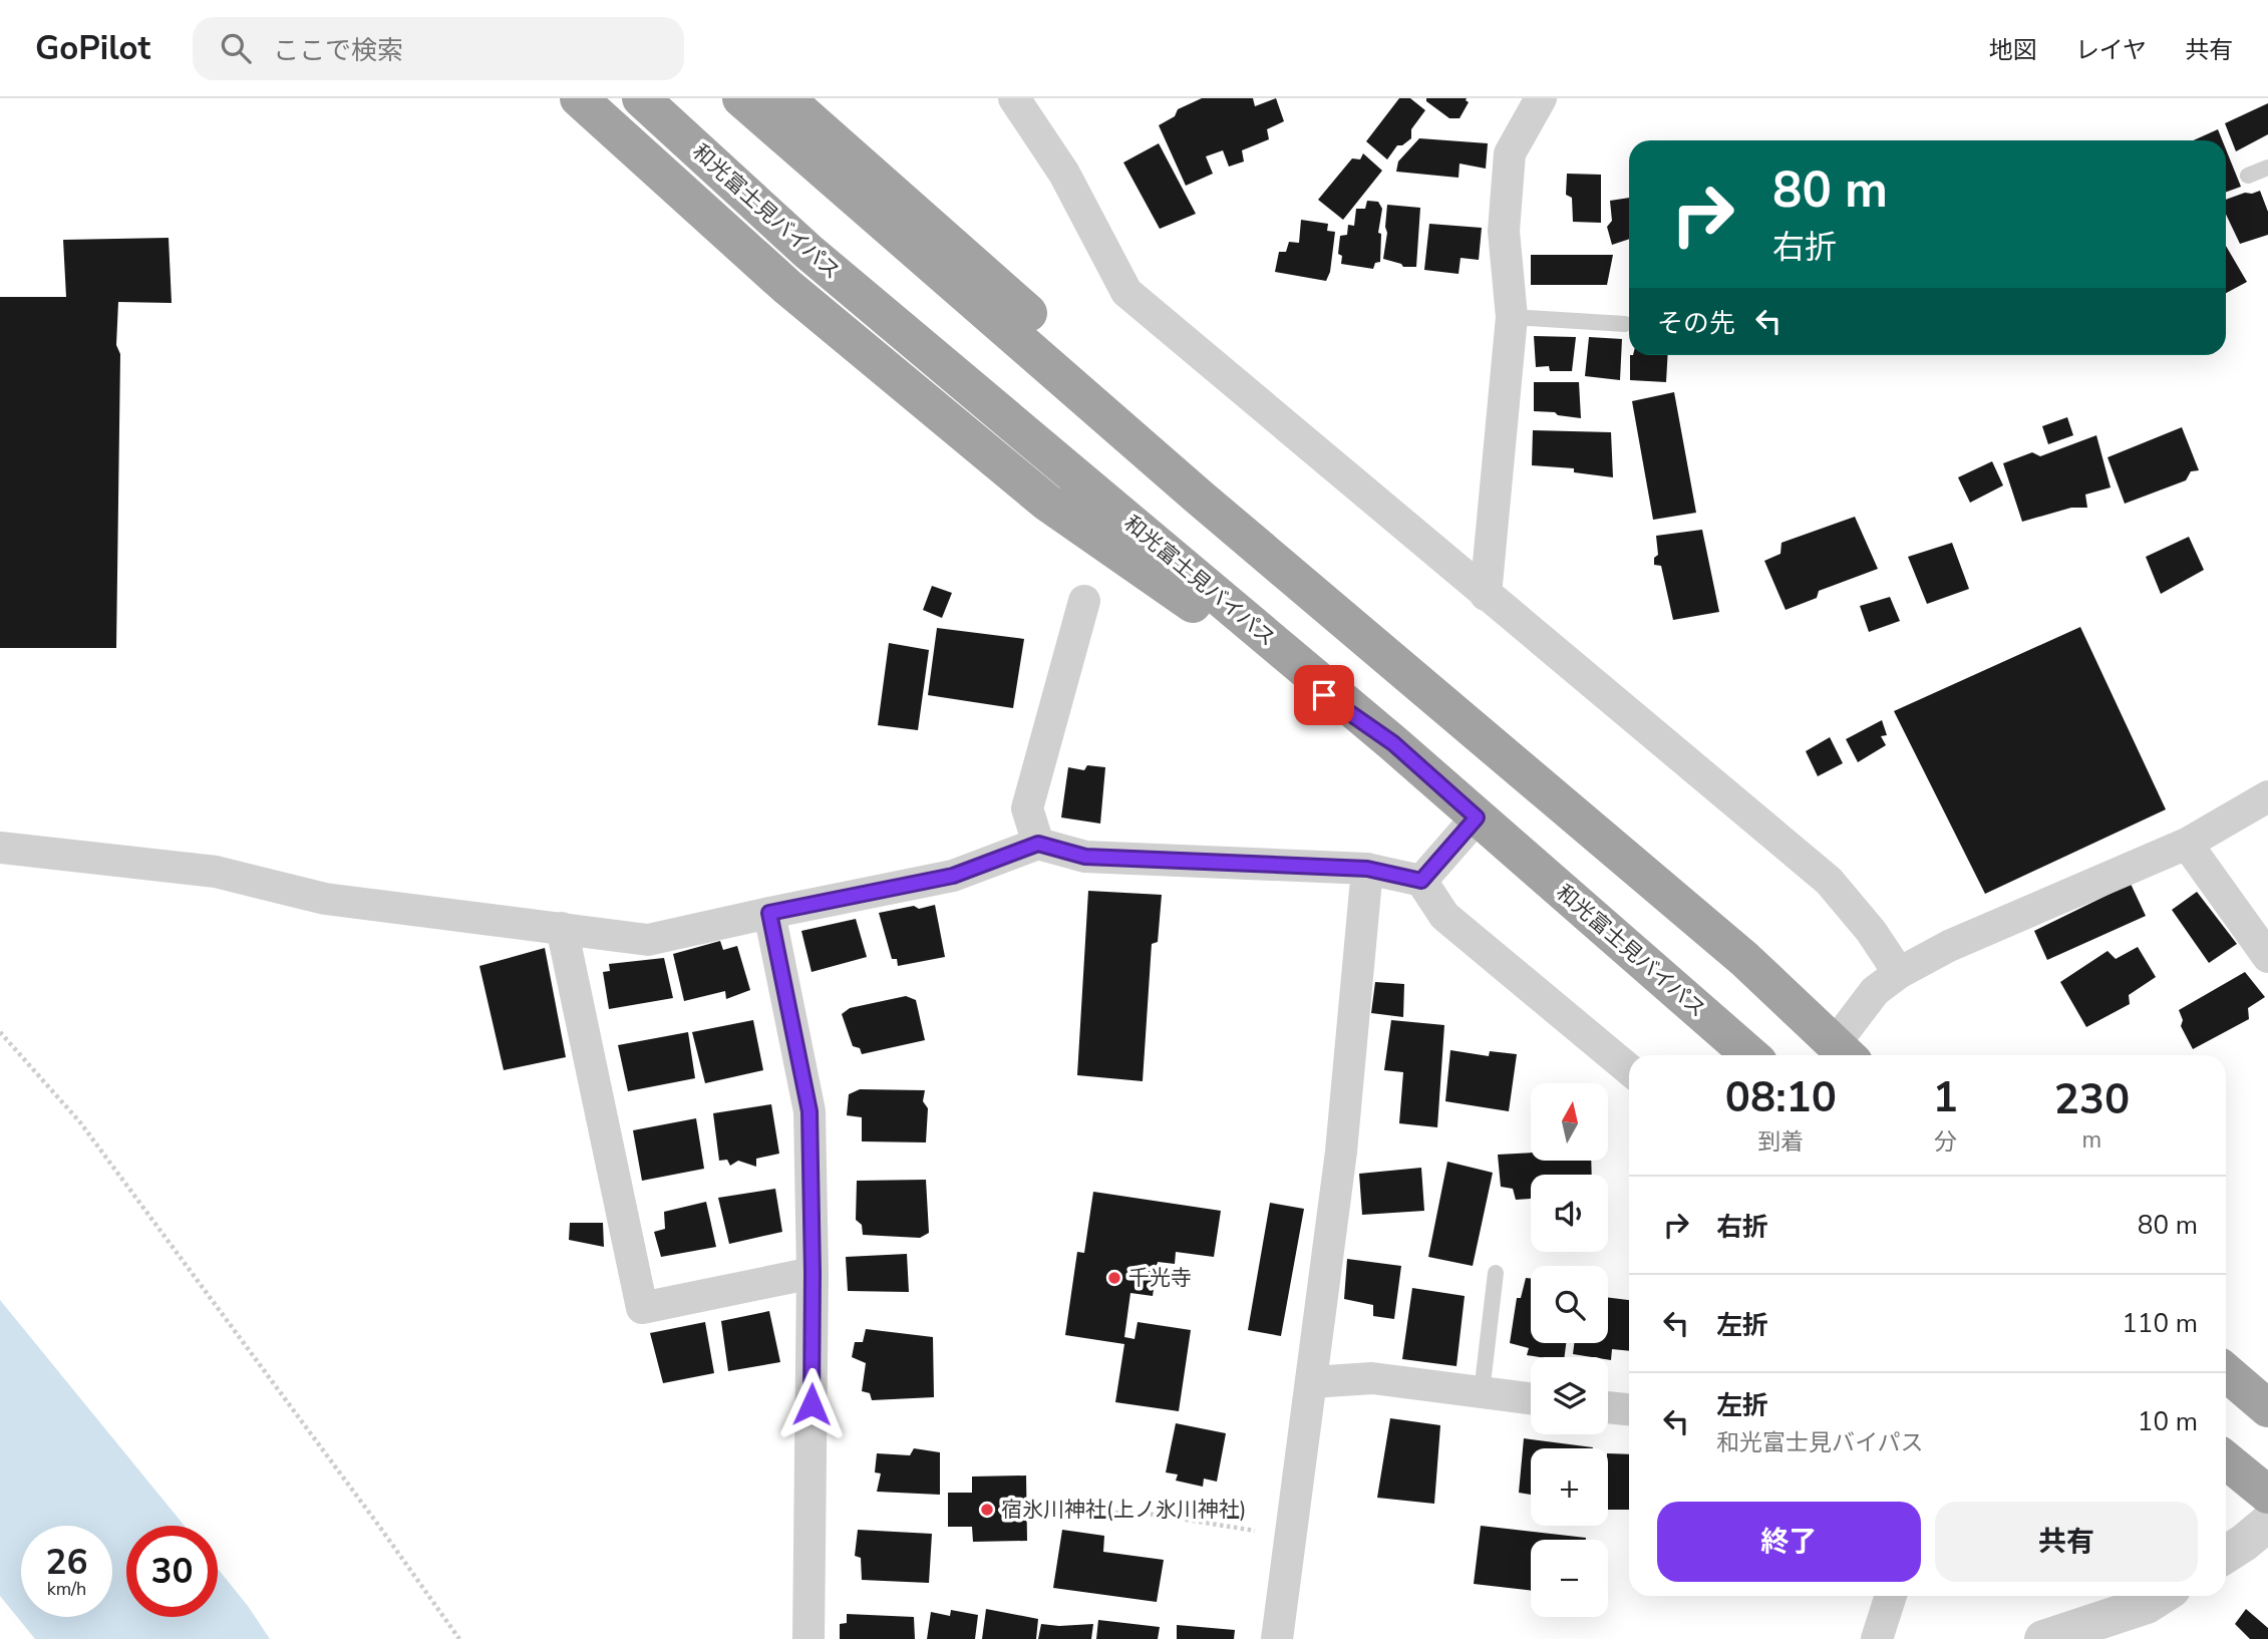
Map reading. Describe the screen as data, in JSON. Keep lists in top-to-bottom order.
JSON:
{
  "streets": {
    "highway": ["和光富士見バイパス"]
  },
  "places": ["千光寺", "宿氷川神社(上ノ氷川神社)"],
  "north": "top",
  "page": {
    "header": "GoPilot",
    "search": "ここで検索",
    "nav": ["地図", "レイヤ", "共有"],
    "turn": ["80 m", "右折"],
    "then": "その先",
    "eta": [
      "08:10",
      "到着",
      "1",
      "分",
      "230",
      "m"
    ],
    "map_buttons": ["+", "−"],
    "list": [
      {
        "name": "右折",
        "value": "80 m"
      },
      {
        "name": "左折",
        "value": "110 m"
      },
      {
        "name": "左折",
        "note": "和光富士見バイパス",
        "value": "10 m"
      }
    ],
    "buttons": ["終了", "共有"],
    "speed": "26 km/h",
    "limit": "30"
  }
}
